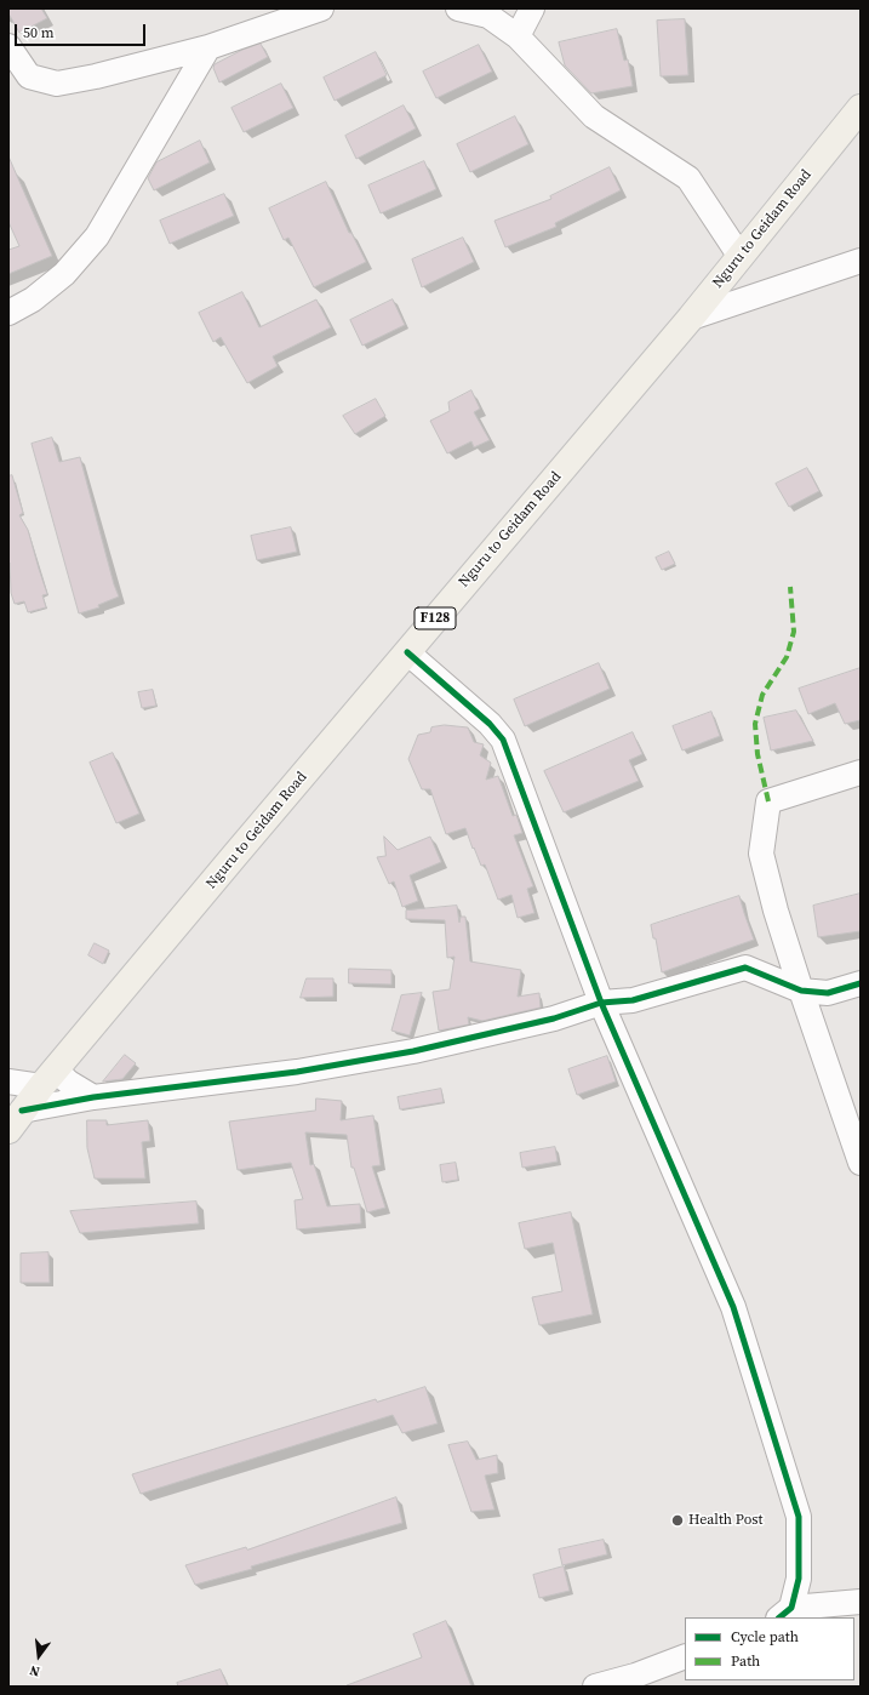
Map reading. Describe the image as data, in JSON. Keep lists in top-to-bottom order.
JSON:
{
  "streets": {
    "main road": ["Nguru to Geidam Road", "F128"]
  },
  "places": ["Health Post"],
  "legend": ["Cycle path", "Path"],
  "scale_bar": "50 m",
  "north": "bottom"
}
